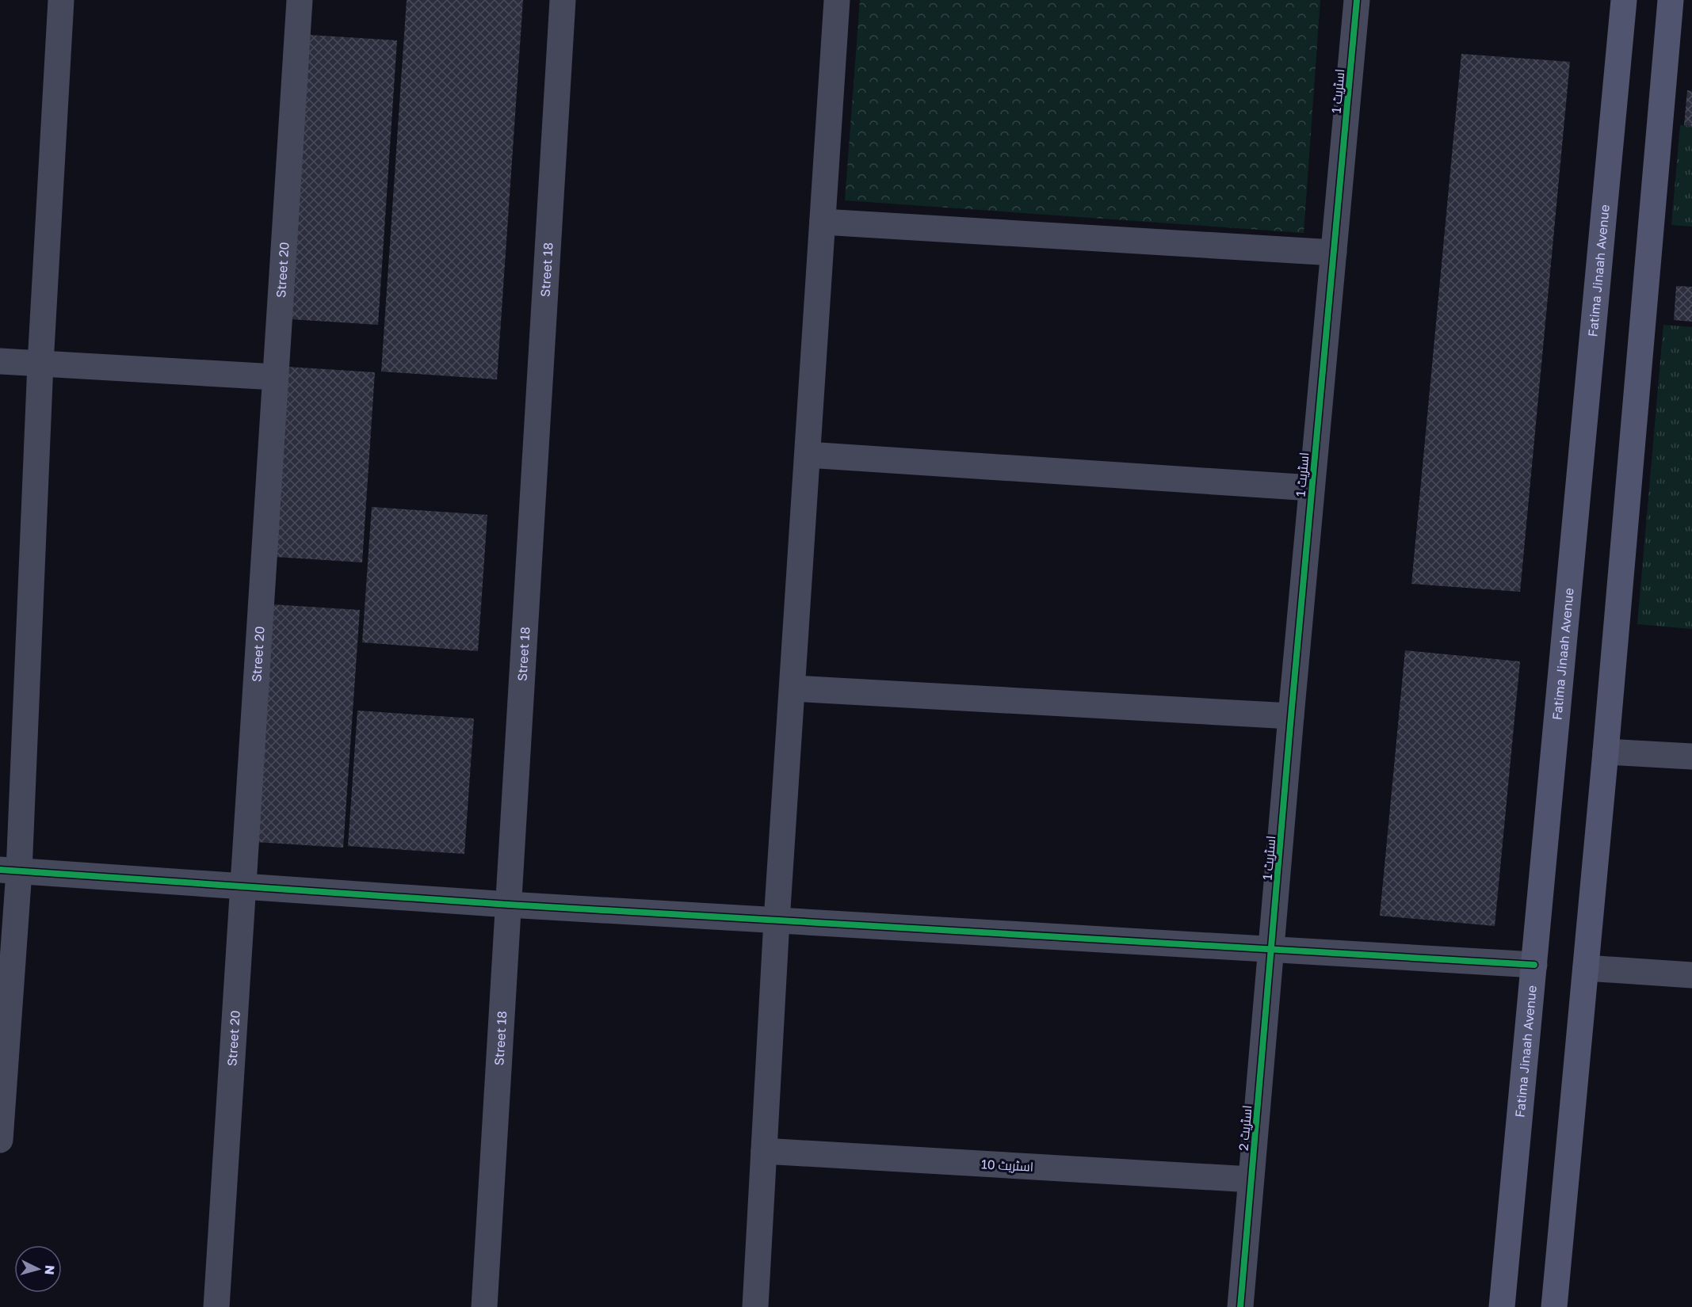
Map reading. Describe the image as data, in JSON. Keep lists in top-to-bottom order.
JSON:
{
  "streets": {
    "main road": ["Fatima Jinaah Avenue"],
    "street": [
      "اسٹریٹ 1",
      "Street 20",
      "Street 18",
      "اسٹریٹ 2",
      "اسٹریٹ 10"
    ]
  },
  "crossings": [
    ["اسٹریٹ 1", "اسٹریٹ 2"],
    ["اسٹریٹ 2", "اسٹریٹ 10"]
  ],
  "north": "right"
}
